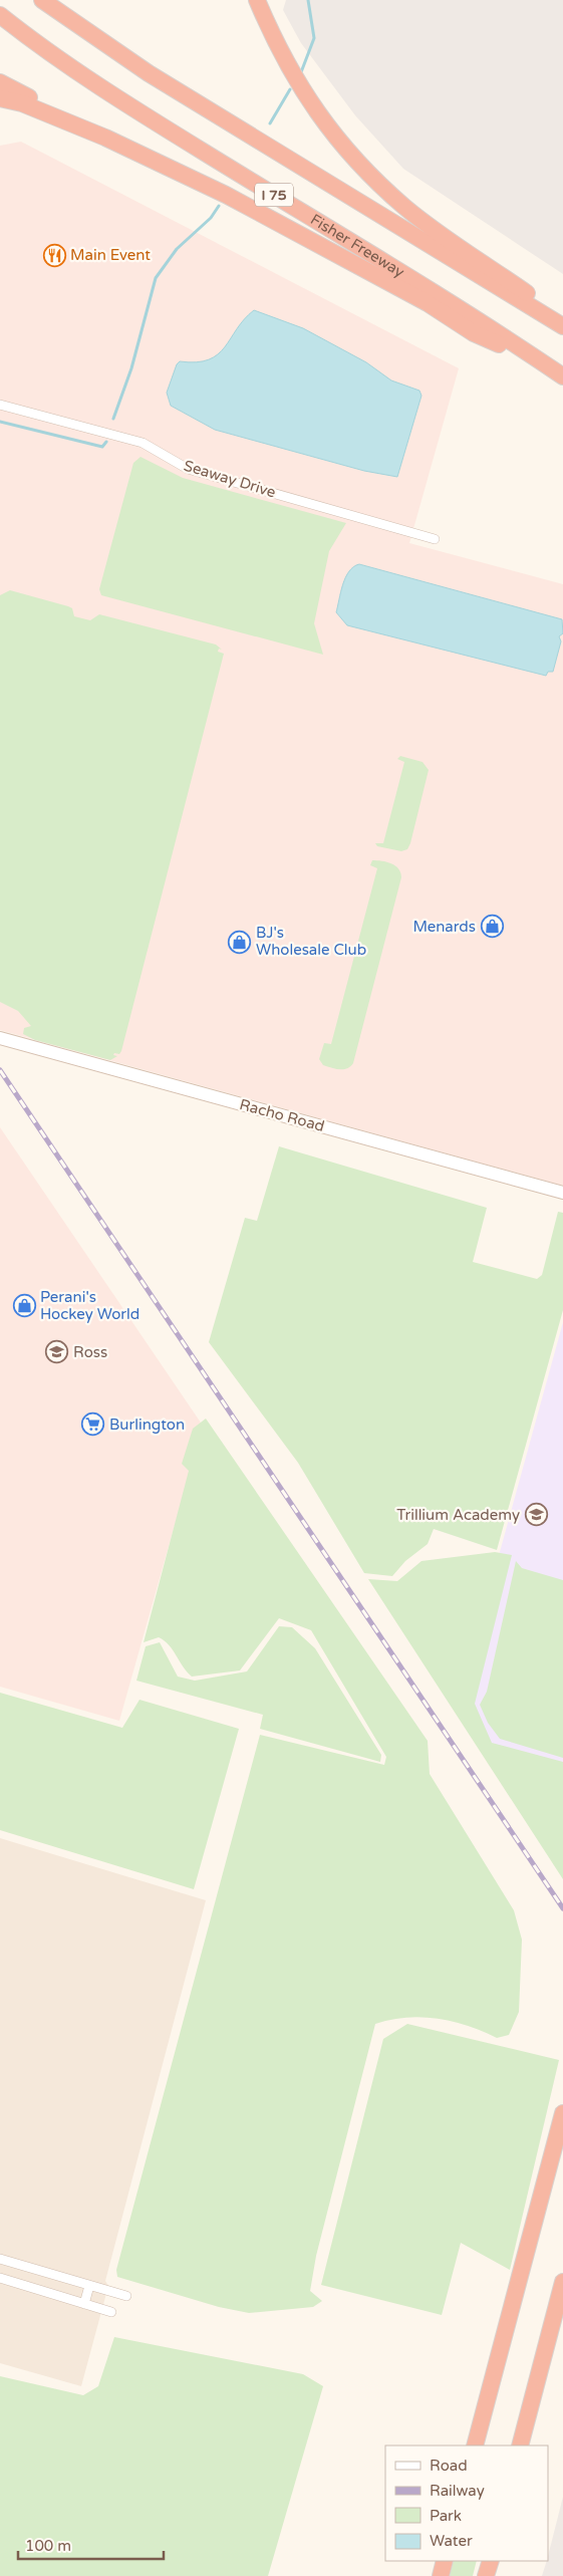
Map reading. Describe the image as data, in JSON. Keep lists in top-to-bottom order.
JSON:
{
  "streets": {
    "highway": ["I 75", "Fisher Freeway"],
    "street": ["Seaway Drive", "Racho Road"]
  },
  "places": {
    "restaurant": ["Main Event"],
    "shop": ["Menards", "BJ's Wholesale Club", "Perani's Hockey World"],
    "school or university": ["Ross", "Trillium Academy"],
    "supermarket": ["Burlington"]
  },
  "legend": [
    "Road",
    "Railway",
    "Park",
    "Water"
  ],
  "scale_bar": "100 m"
}
